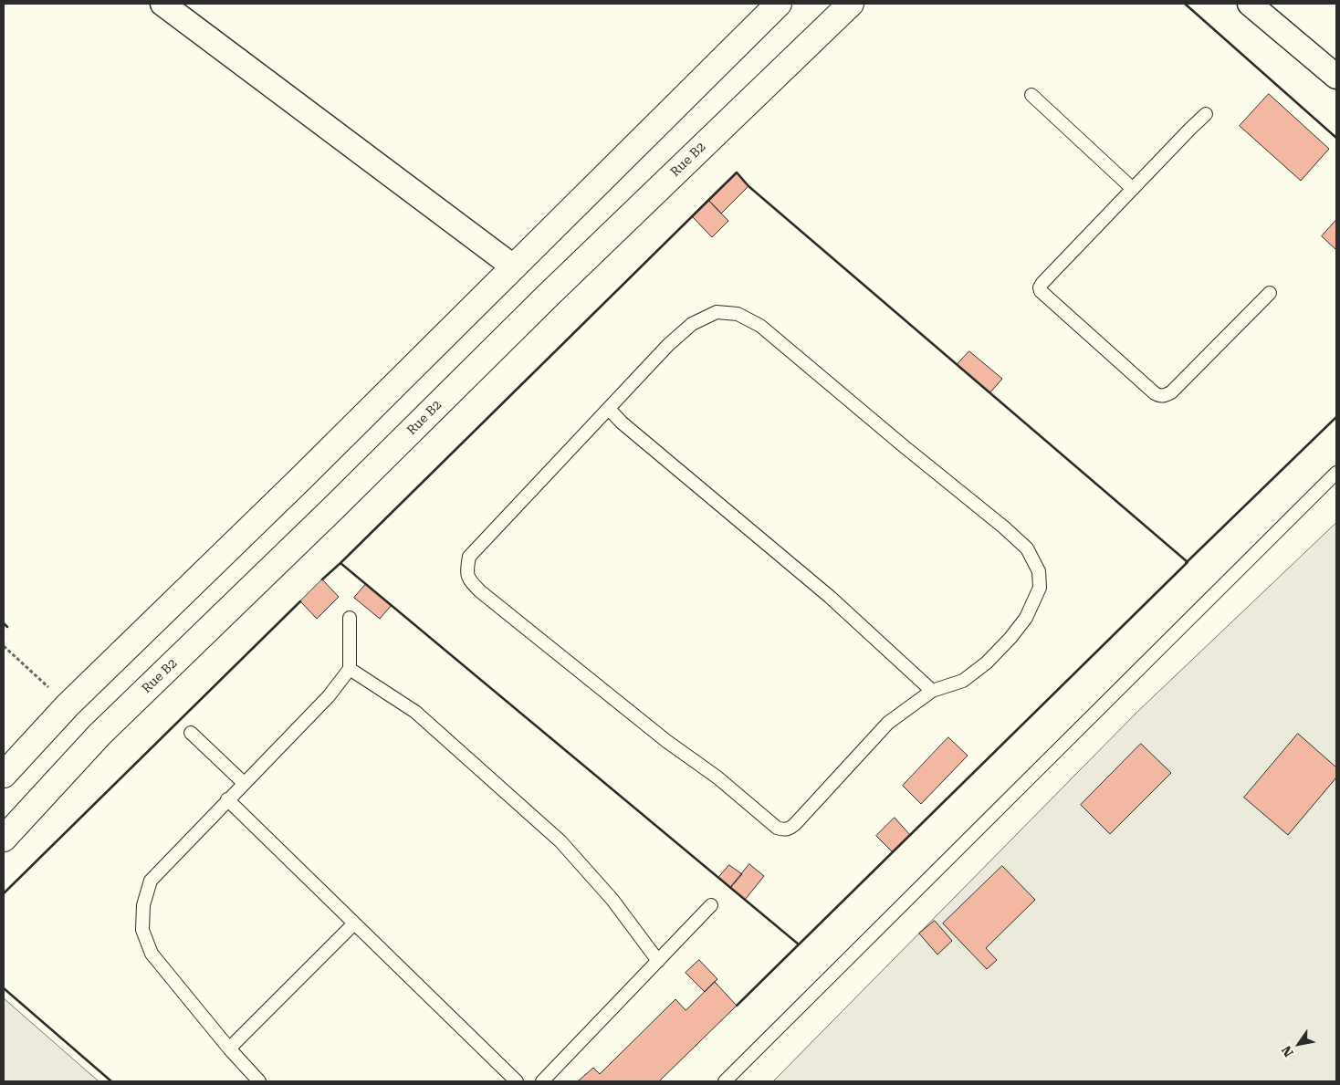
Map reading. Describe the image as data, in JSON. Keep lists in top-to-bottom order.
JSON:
{
  "streets": {
    "main road": ["Rue B2"]
  },
  "north": "bottom left"
}
